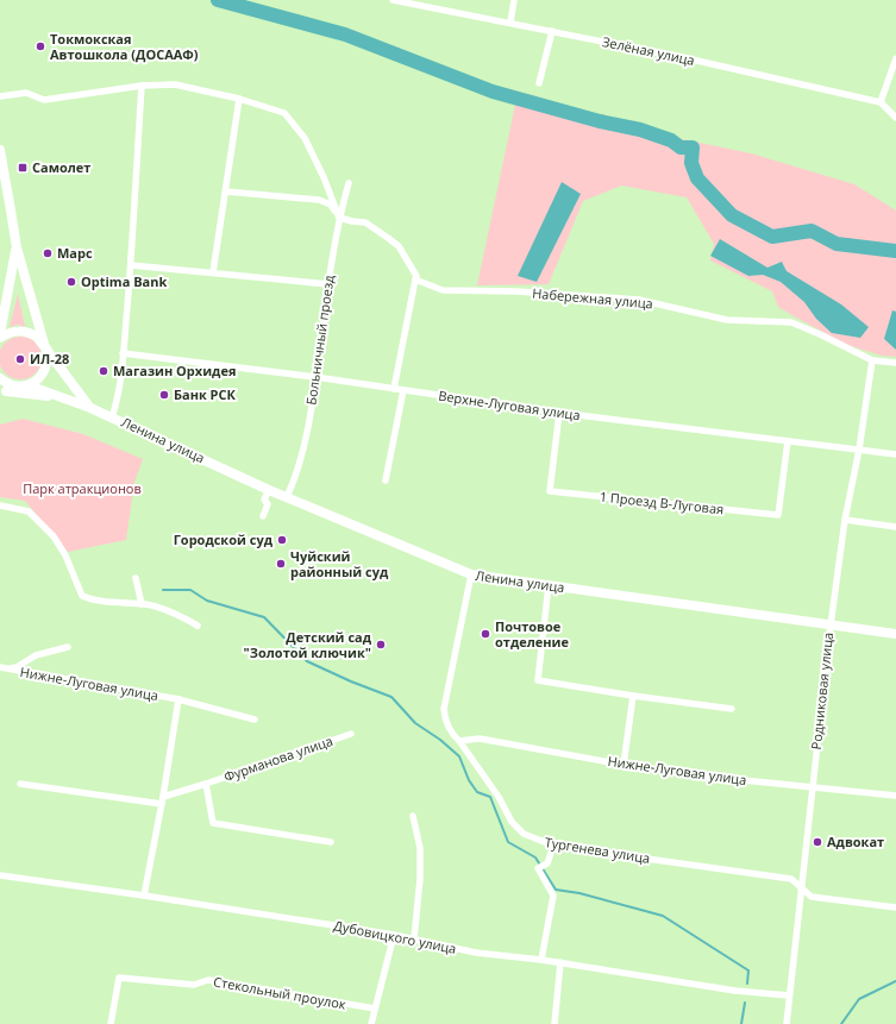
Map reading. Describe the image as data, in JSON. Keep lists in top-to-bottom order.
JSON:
{
  "streets": {
    "main road": ["Ленина улица"],
    "street": [
      "Зелёная улица",
      "Набережная улица",
      "Больничный проезд",
      "Верхне-Луговая улица",
      "1 Проезд В-Луговая",
      "Нижне-Луговая улица",
      "Родниковая улица",
      "Фурманова улица",
      "Тургенева улица",
      "Дубовицкого улица",
      "Стекольный проулок"
    ]
  },
  "crossings": [
    ["Набережная улица", "Родниковая улица"],
    ["Больничный проезд", "Верхне-Луговая улица"],
    ["Больничный проезд", "Ленина улица"],
    ["Верхне-Луговая улица", "1 Проезд В-Луговая"],
    ["Верхне-Луговая улица", "Родниковая улица"],
    ["Ленина улица", "Родниковая улица"],
    ["Ленина улица", "Тургенева улица"],
    ["Нижне-Луговая улица", "Родниковая улица"],
    ["Нижне-Луговая улица", "Тургенева улица"],
    ["Родниковая улица", "Тургенева улица"],
    ["Родниковая улица", "Дубовицкого улица"]
  ],
  "parks": ["Парк атракционов"],
  "places": {
    "other": [
      "Токмокская Автошкола (ДОСААФ)",
      "Марс",
      "Optima Bank",
      "ИЛ-28",
      "Магазин Орхидея",
      "Банк РСК",
      "Городской суд",
      "Чуйский районный суд",
      "Почтовое отделение",
      "Детский сад \"Золотой ключик\"",
      "Адвокат"
    ],
    "transit": ["Самолет"]
  }
}
